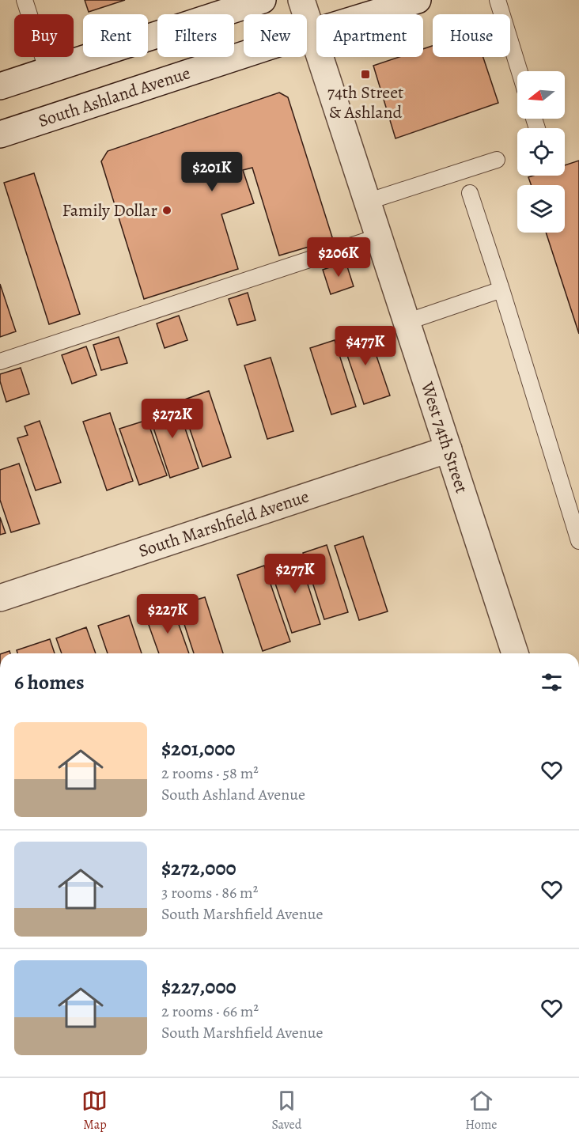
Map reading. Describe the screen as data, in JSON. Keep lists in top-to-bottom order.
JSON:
{
  "streets": {
    "street": ["South Ashland Avenue", "West 74th Street", "South Marshfield Avenue"]
  },
  "crossings": [
    ["South Ashland Avenue", "West 74th Street"],
    ["West 74th Street", "South Marshfield Avenue"]
  ],
  "places": {
    "transit": ["74th Street & Ashland"],
    "other": ["Family Dollar"]
  },
  "north": "left",
  "page": {
    "chip": [
      "Buy",
      "Rent",
      "Filters",
      "New",
      "Apartment",
      "House"
    ],
    "price": [
      "$201K",
      "$206K",
      "$477K",
      "$272K",
      "$277K",
      "$227K"
    ],
    "heading": "6 homes",
    "list": [
      {
        "name": "$201,000",
        "note": "2 rooms · 58 m² · South Ashland Avenue"
      },
      {
        "name": "$272,000",
        "note": "3 rooms · 86 m² · South Marshfield Avenue"
      },
      {
        "name": "$227,000",
        "note": "2 rooms · 66 m² · South Marshfield Avenue"
      }
    ],
    "tabs": ["Map", "Saved", "Home"]
  }
}
